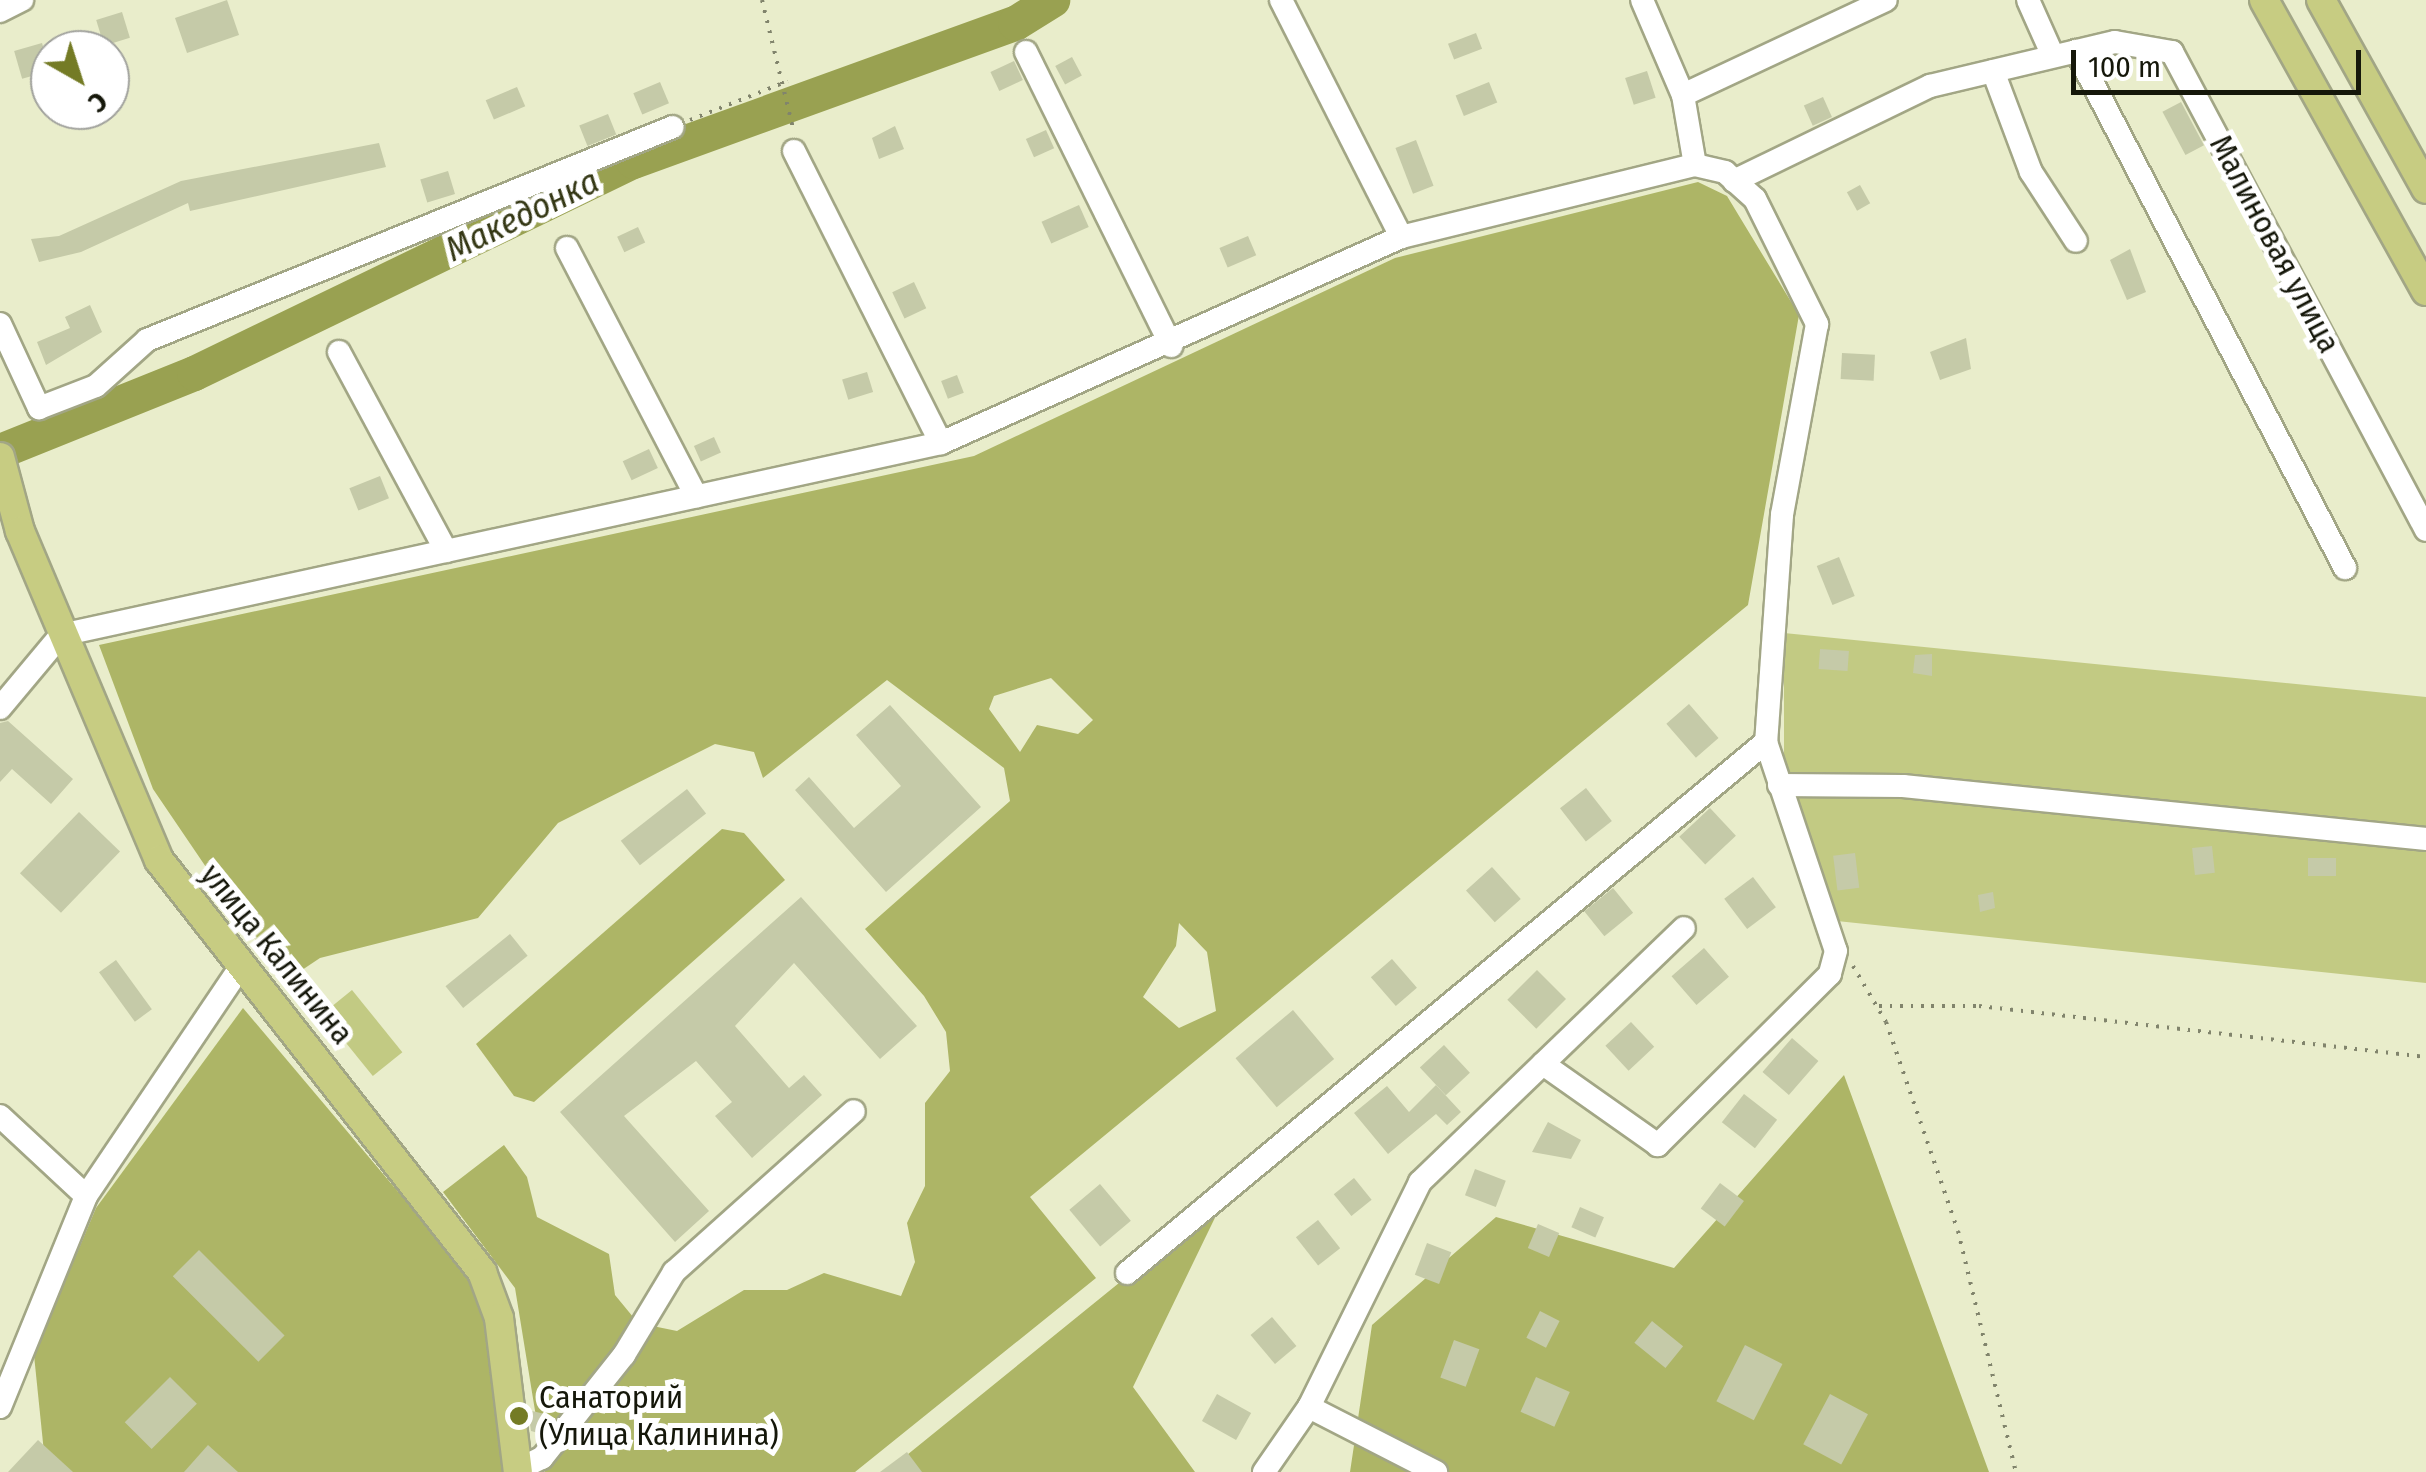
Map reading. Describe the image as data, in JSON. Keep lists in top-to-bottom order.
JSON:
{
  "streets": {
    "main road": ["улица Калинина"],
    "street": ["Малиновая улица"]
  },
  "water": ["Македонка"],
  "places": ["Санаторий (Улица Калинина)"],
  "scale_bar": "100 m",
  "north": "bottom right"
}
